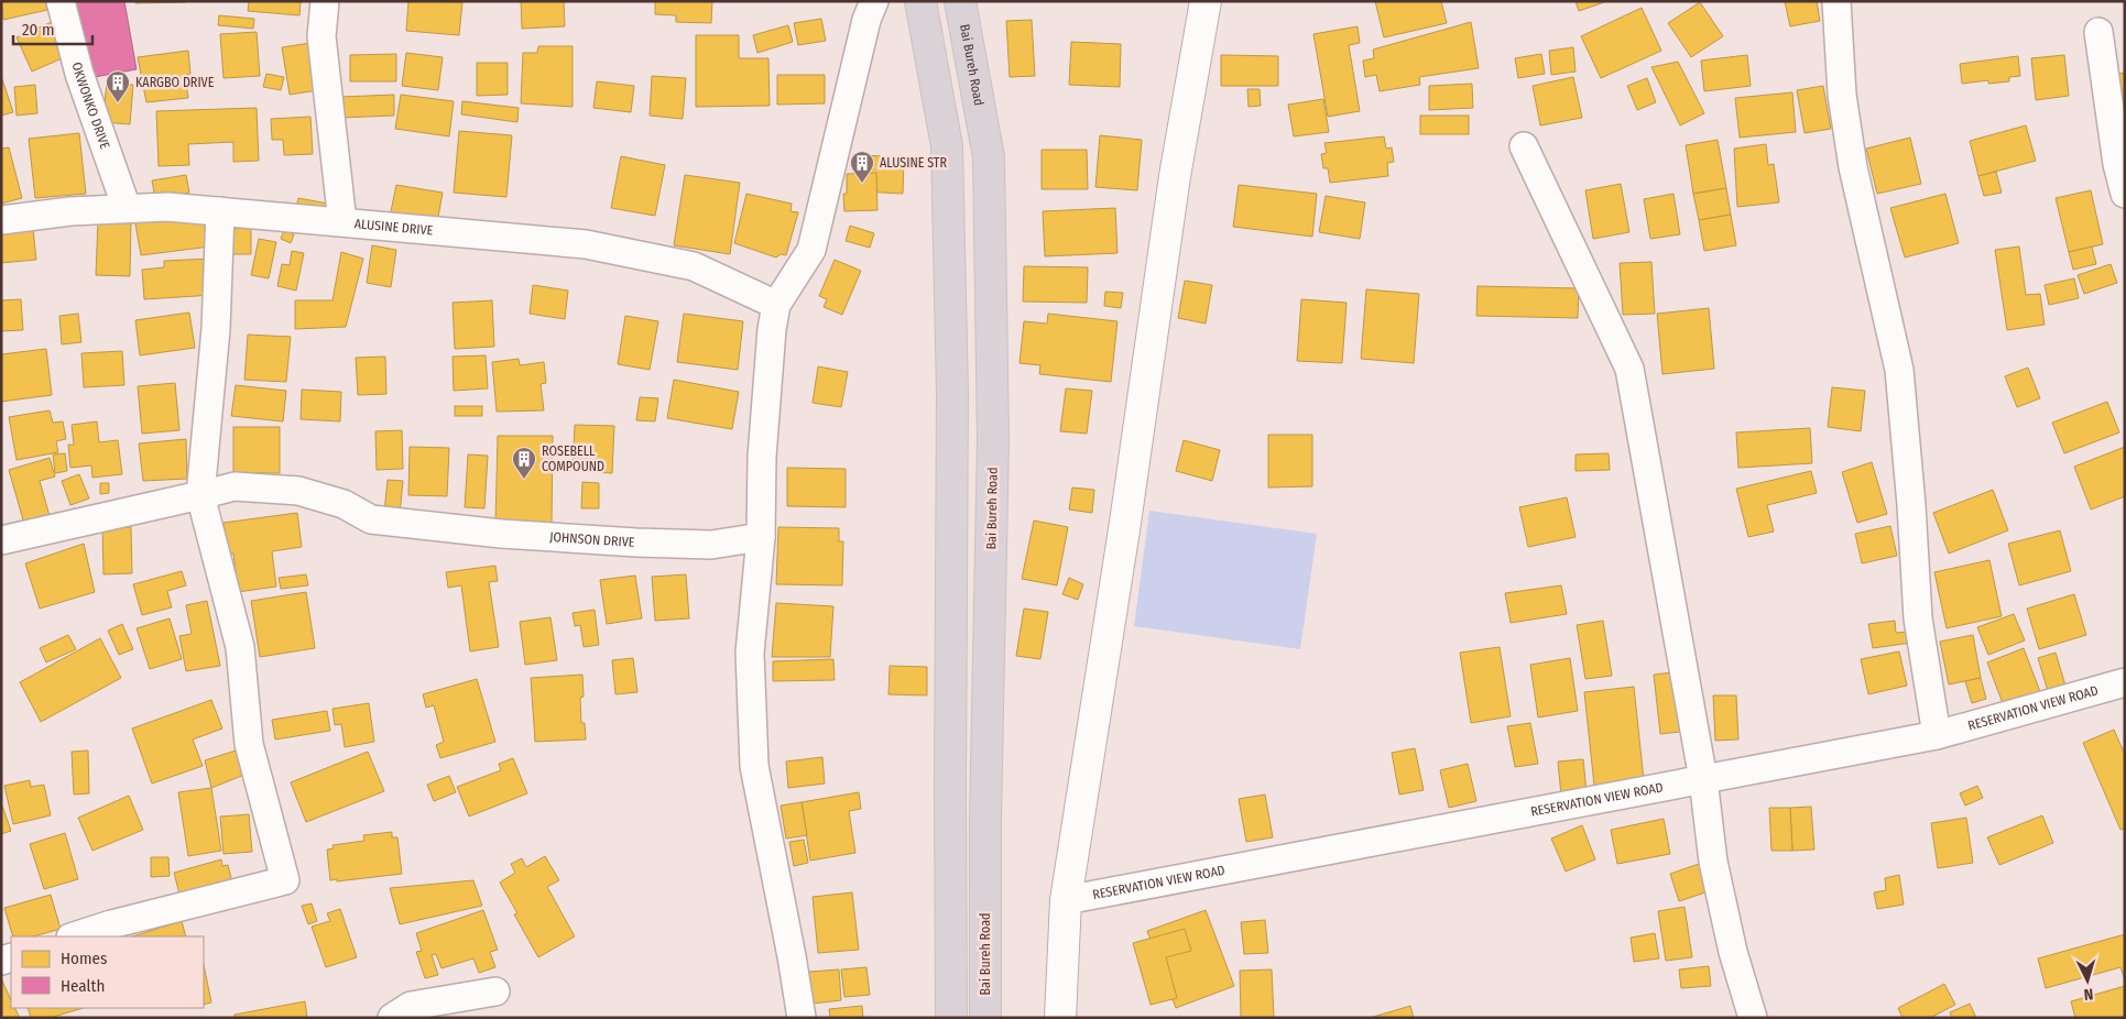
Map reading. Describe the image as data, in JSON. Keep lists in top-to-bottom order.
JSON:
{
  "streets": {
    "highway": ["Bai Bureh Road"],
    "street": [
      "OKWONKO DRIVE",
      "ALUSINE DRIVE",
      "JOHNSON DRIVE",
      "RESERVATION VIEW ROAD"
    ]
  },
  "crossings": [
    ["OKWONKO DRIVE", "ALUSINE DRIVE"]
  ],
  "places": {
    "building": ["KARGBO DRIVE", "ALUSINE STR", "ROSEBELL COMPOUND"]
  },
  "legend": ["Homes", "Health"],
  "scale_bar": "20 m",
  "north": "bottom"
}
